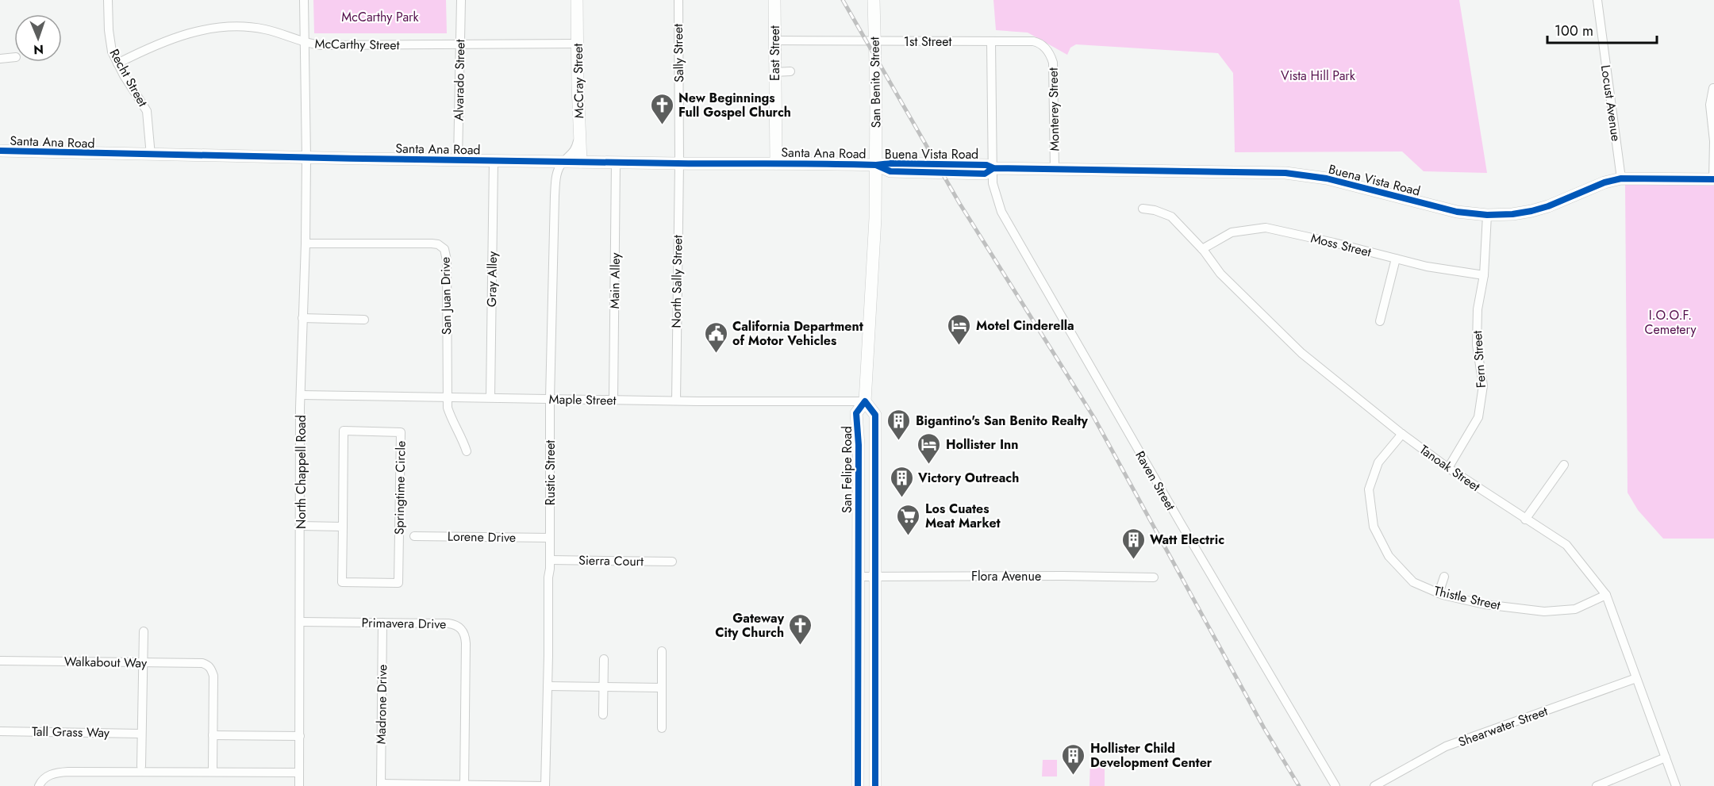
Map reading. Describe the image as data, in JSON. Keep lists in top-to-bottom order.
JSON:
{
  "streets": {
    "street": [
      "1st Street",
      "McCarthy Street",
      "Sally Street",
      "East Street",
      "Recht Street",
      "Alvarado Street",
      "McCray Street",
      "San Benito Street",
      "Locust Avenue",
      "Monterey Street",
      "Santa Ana Road",
      "Buena Vista Road",
      "Moss Street",
      "Gray Alley",
      "Main Alley",
      "North Sally Street",
      "San Juan Drive",
      "Fern Street",
      "Maple Street",
      "Tanoak Street",
      "San Felipe Road",
      "North Chappell Road",
      "Rustic Street",
      "Raven Street",
      "Springtime Circle",
      "Lorene Drive",
      "Sierra Court",
      "Flora Avenue",
      "Thistle Street",
      "Primavera Drive",
      "Walkabout Way",
      "Madrone Drive",
      "Shearwater Street",
      "Tall Grass Way"
    ]
  },
  "crossings": [
    ["1st Street", "East Street"],
    ["1st Street", "San Benito Street"],
    ["1st Street", "Monterey Street"],
    ["1st Street", "Raven Street"],
    ["McCarthy Street", "Recht Street"],
    ["McCarthy Street", "Alvarado Street"],
    ["McCarthy Street", "McCray Street"],
    ["McCarthy Street", "North Chappell Road"],
    ["Sally Street", "Santa Ana Road"],
    ["Sally Street", "North Sally Street"],
    ["East Street", "Santa Ana Road"],
    ["Recht Street", "Santa Ana Road"],
    ["Alvarado Street", "Santa Ana Road"],
    ["McCray Street", "Santa Ana Road"],
    ["McCray Street", "Rustic Street"],
    ["San Benito Street", "Santa Ana Road"],
    ["San Benito Street", "Buena Vista Road"],
    ["San Benito Street", "San Felipe Road"],
    ["Locust Avenue", "Buena Vista Road"],
    ["Monterey Street", "Buena Vista Road"],
    ["Santa Ana Road", "Buena Vista Road"],
    ["Santa Ana Road", "Gray Alley"],
    ["Santa Ana Road", "Main Alley"],
    ["Santa Ana Road", "North Sally Street"],
    ["Santa Ana Road", "San Felipe Road"],
    ["Santa Ana Road", "North Chappell Road"],
    ["Santa Ana Road", "Rustic Street"],
    ["Buena Vista Road", "Fern Street"],
    ["Buena Vista Road", "San Felipe Road"],
    ["Buena Vista Road", "Raven Street"],
    ["Moss Street", "Fern Street"],
    ["Moss Street", "Tanoak Street"],
    ["Gray Alley", "Maple Street"],
    ["Main Alley", "Maple Street"],
    ["North Sally Street", "Maple Street"],
    ["San Juan Drive", "Maple Street"],
    ["San Juan Drive", "North Chappell Road"],
    ["Fern Street", "Tanoak Street"],
    ["Maple Street", "San Felipe Road"],
    ["Maple Street", "North Chappell Road"],
    ["Maple Street", "Rustic Street"],
    ["Tanoak Street", "Thistle Street"],
    ["Tanoak Street", "Shearwater Street"],
    ["San Felipe Road", "Flora Avenue"],
    ["North Chappell Road", "Primavera Drive"],
    ["Rustic Street", "Lorene Drive"],
    ["Rustic Street", "Sierra Court"],
    ["Primavera Drive", "Madrone Drive"]
  ],
  "parks": ["McCarthy Park", "Vista Hill Park", "I.O.O.F. Cemetery"],
  "places": {
    "church": ["New Beginnings Full Gospel Church", "Gateway City Church"],
    "hotel": ["Motel Cinderella", "Hollister Inn"],
    "public building": ["California Department of Motor Vehicles"],
    "building": [
      "Bigantino's San Benito Realty",
      "Victory Outreach",
      "Watt Electric",
      "Hollister Child Development Center"
    ],
    "supermarket": ["Los Cuates Meat Market"]
  },
  "scale_bar": "100 m",
  "north": "bottom"
}
